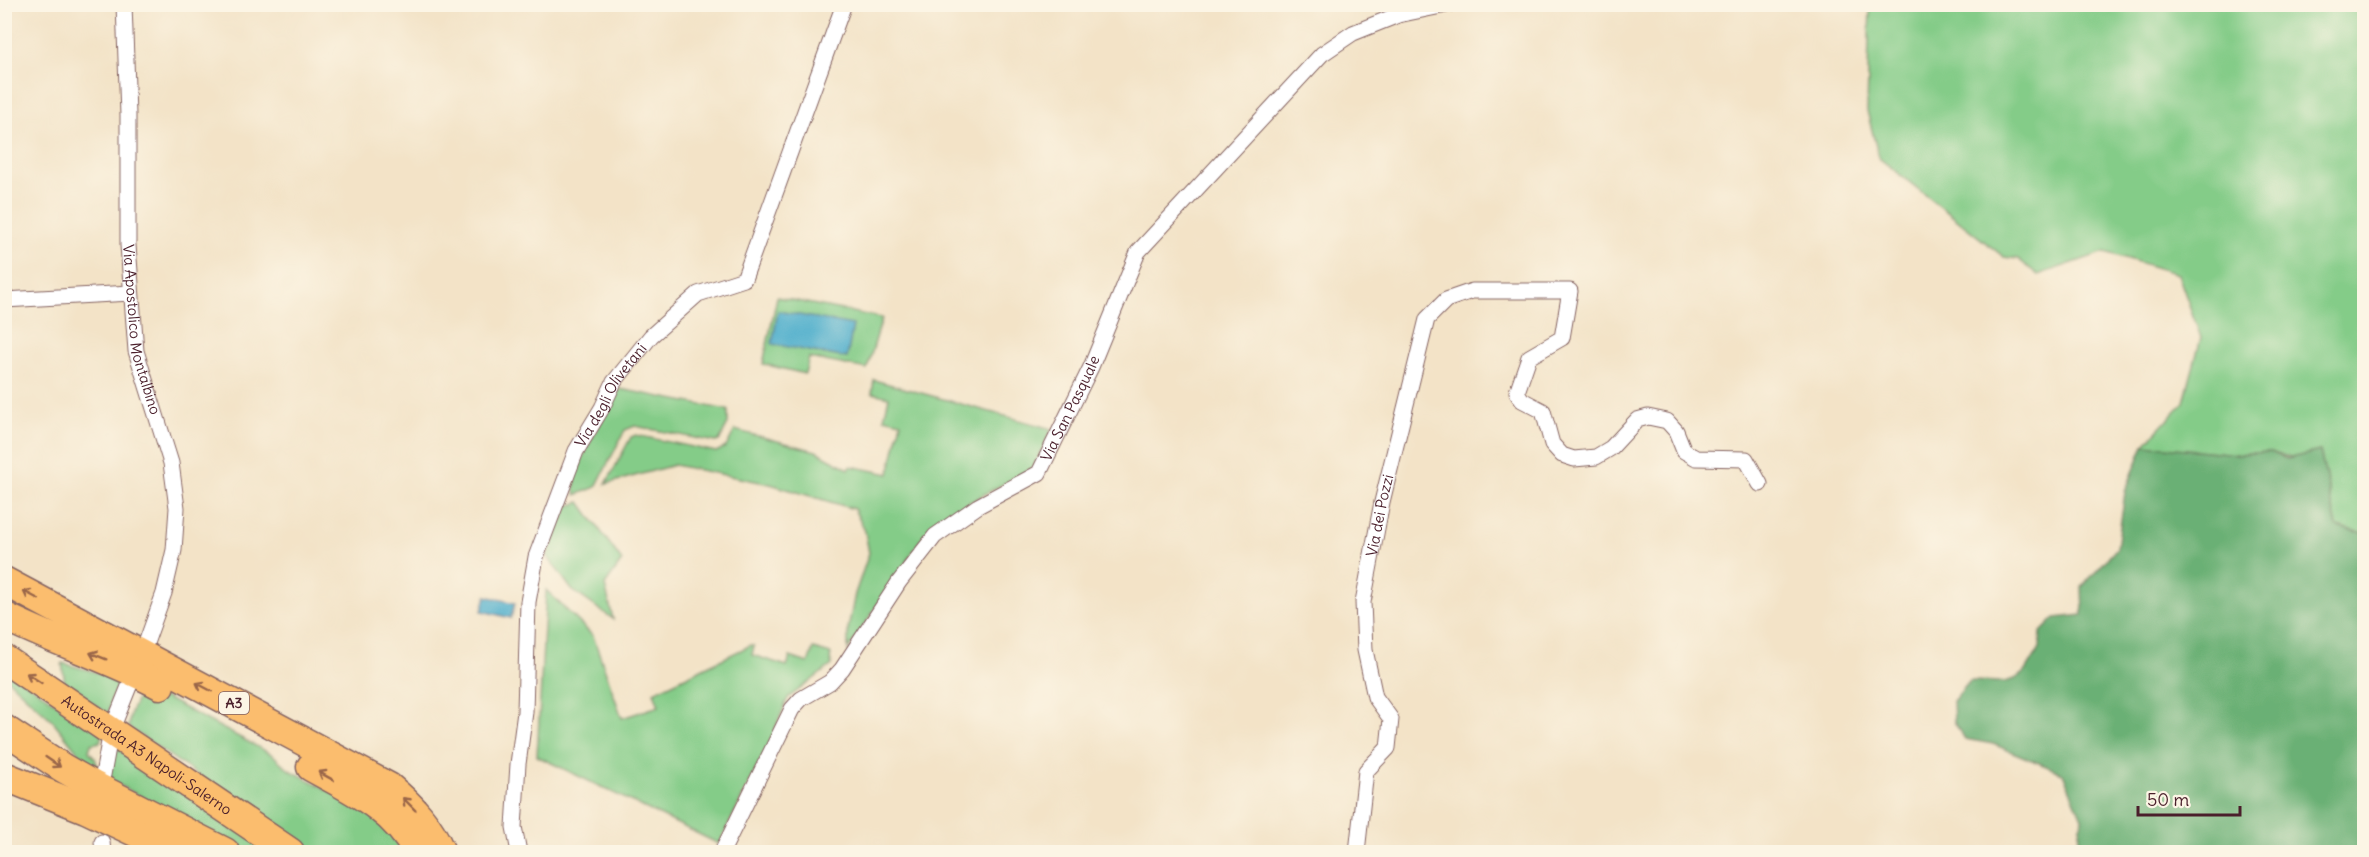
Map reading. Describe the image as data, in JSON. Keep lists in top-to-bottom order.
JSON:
{
  "streets": {
    "highway": ["A3", "Autostrada A3 Napoli-Salerno"],
    "street": [
      "Via Apostolico Montalbino",
      "Via degli Olivetani",
      "Via San Pasquale",
      "Via dei Pozzi"
    ]
  },
  "scale_bar": "50 m"
}
